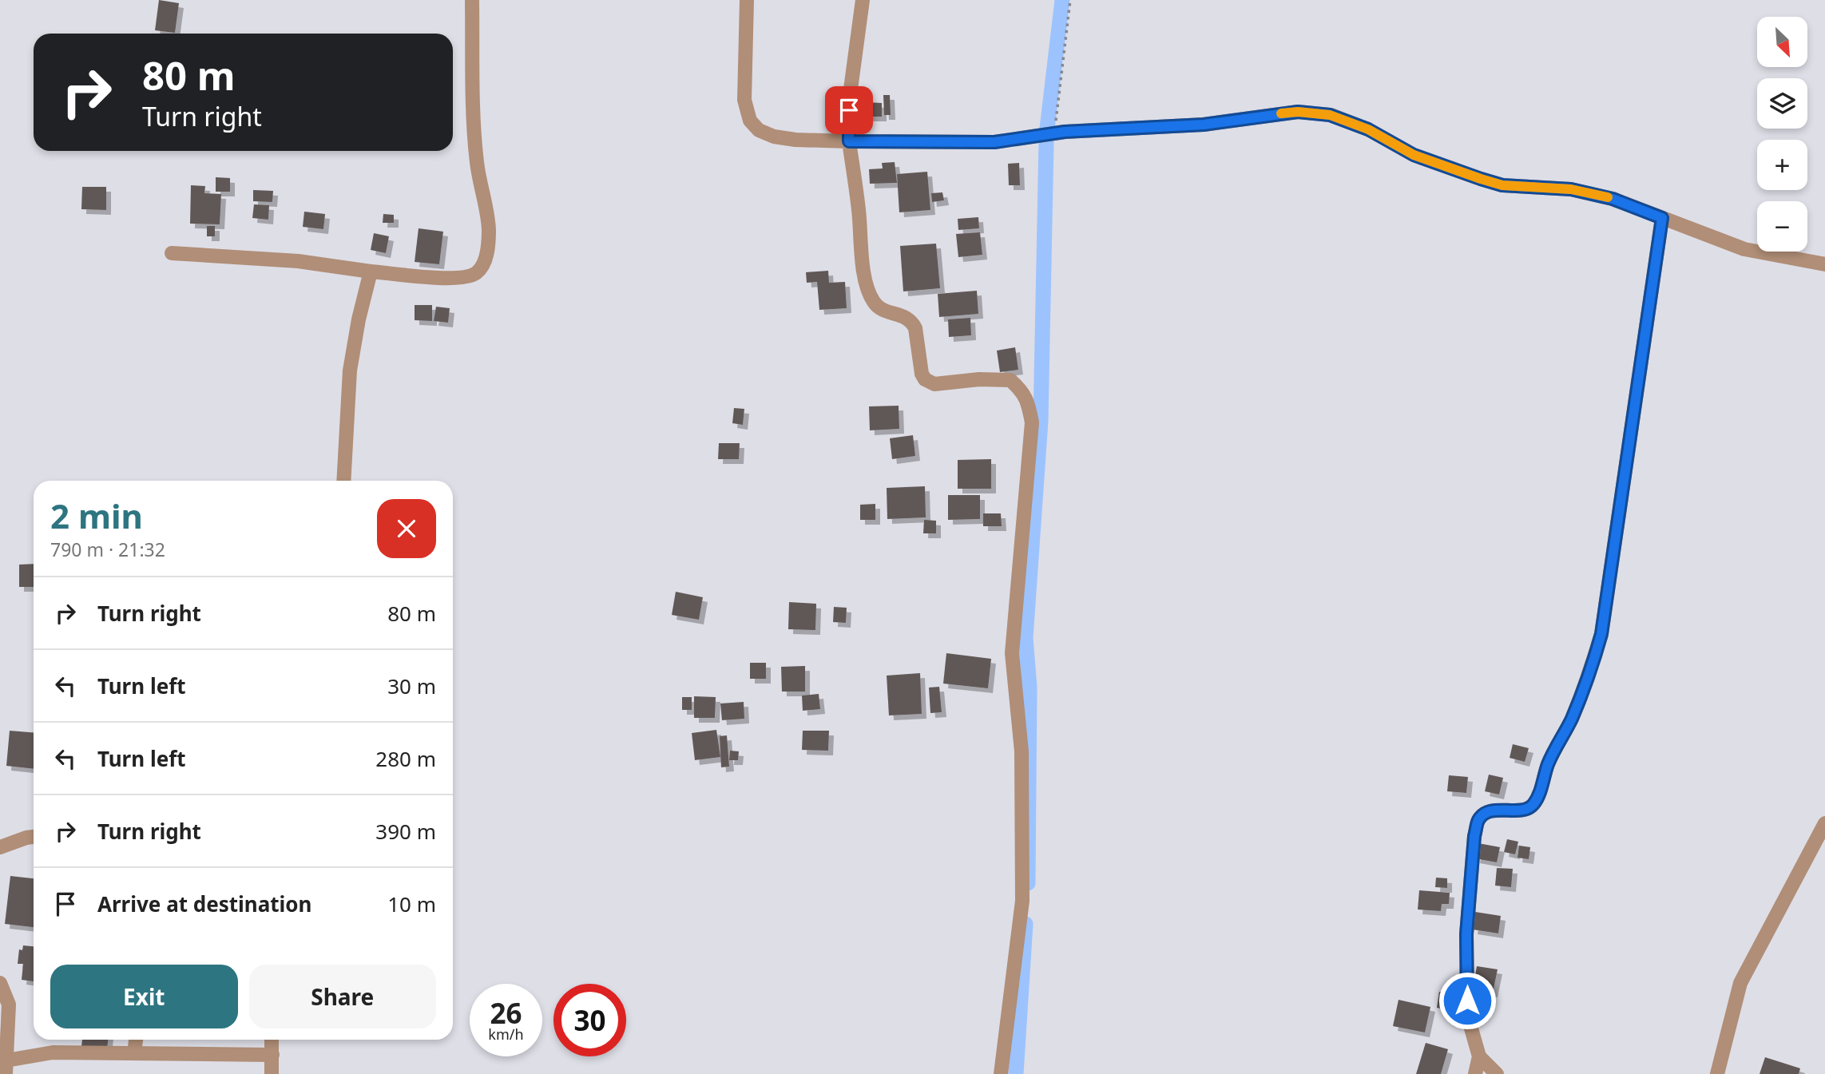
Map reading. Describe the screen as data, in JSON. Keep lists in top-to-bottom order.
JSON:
{
  "north": "bottom right",
  "page": {
    "map_buttons": ["+", "−"],
    "turn": ["80 m", "Turn right"],
    "heading": ["2 min", "790 m · 21:32"],
    "list": [
      {
        "name": "Turn right",
        "value": "80 m"
      },
      {
        "name": "Turn left",
        "value": "30 m"
      },
      {
        "name": "Turn left",
        "value": "280 m"
      },
      {
        "name": "Turn right",
        "value": "390 m"
      },
      {
        "name": "Arrive at destination",
        "value": "10 m"
      }
    ],
    "buttons": ["Exit", "Share"],
    "speed": "26 km/h",
    "limit": "30"
  }
}
